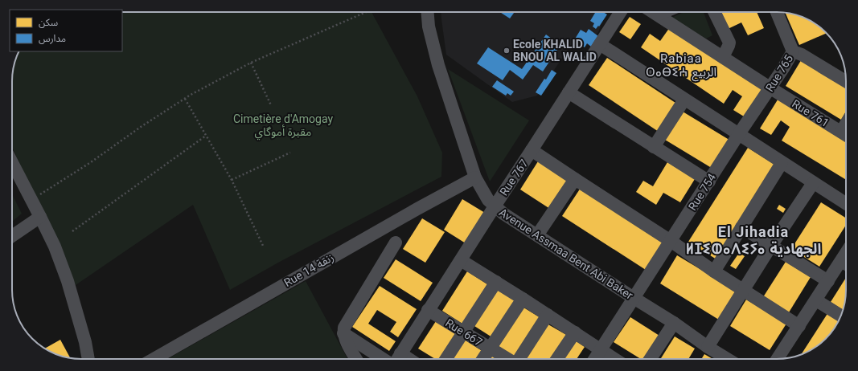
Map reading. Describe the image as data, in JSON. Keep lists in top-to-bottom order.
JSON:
{
  "streets": {
    "street": [
      "Rue 765",
      "Rue 761",
      "Rue 767",
      "Rue 754",
      "Avenue Assmaa Bent Abi Baker",
      "Rue 14 زنقة",
      "Rue 667"
    ]
  },
  "crossings": [
    ["Rue 765", "Rue 761"],
    ["Rue 765", "Rue 754"],
    ["Rue 767", "Avenue Assmaa Bent Abi Baker"],
    ["Rue 767", "Rue 667"],
    ["Rue 754", "Avenue Assmaa Bent Abi Baker"],
    ["Avenue Assmaa Bent Abi Baker", "Rue 14 زنقة"]
  ],
  "districts": ["Rabiaa ⵔⴰⴱⵉⵄ الربيع", "El Jihadia ⵍⵊⵉⵀⴰⴷⵉⵢⴰ الجهادية"],
  "parks": ["Cimetière d'Amogay مقبرة أموگاي"],
  "places": ["Ecole KHALID BNOU AL WALID"],
  "legend": ["سكن", "مدارس"]
}
